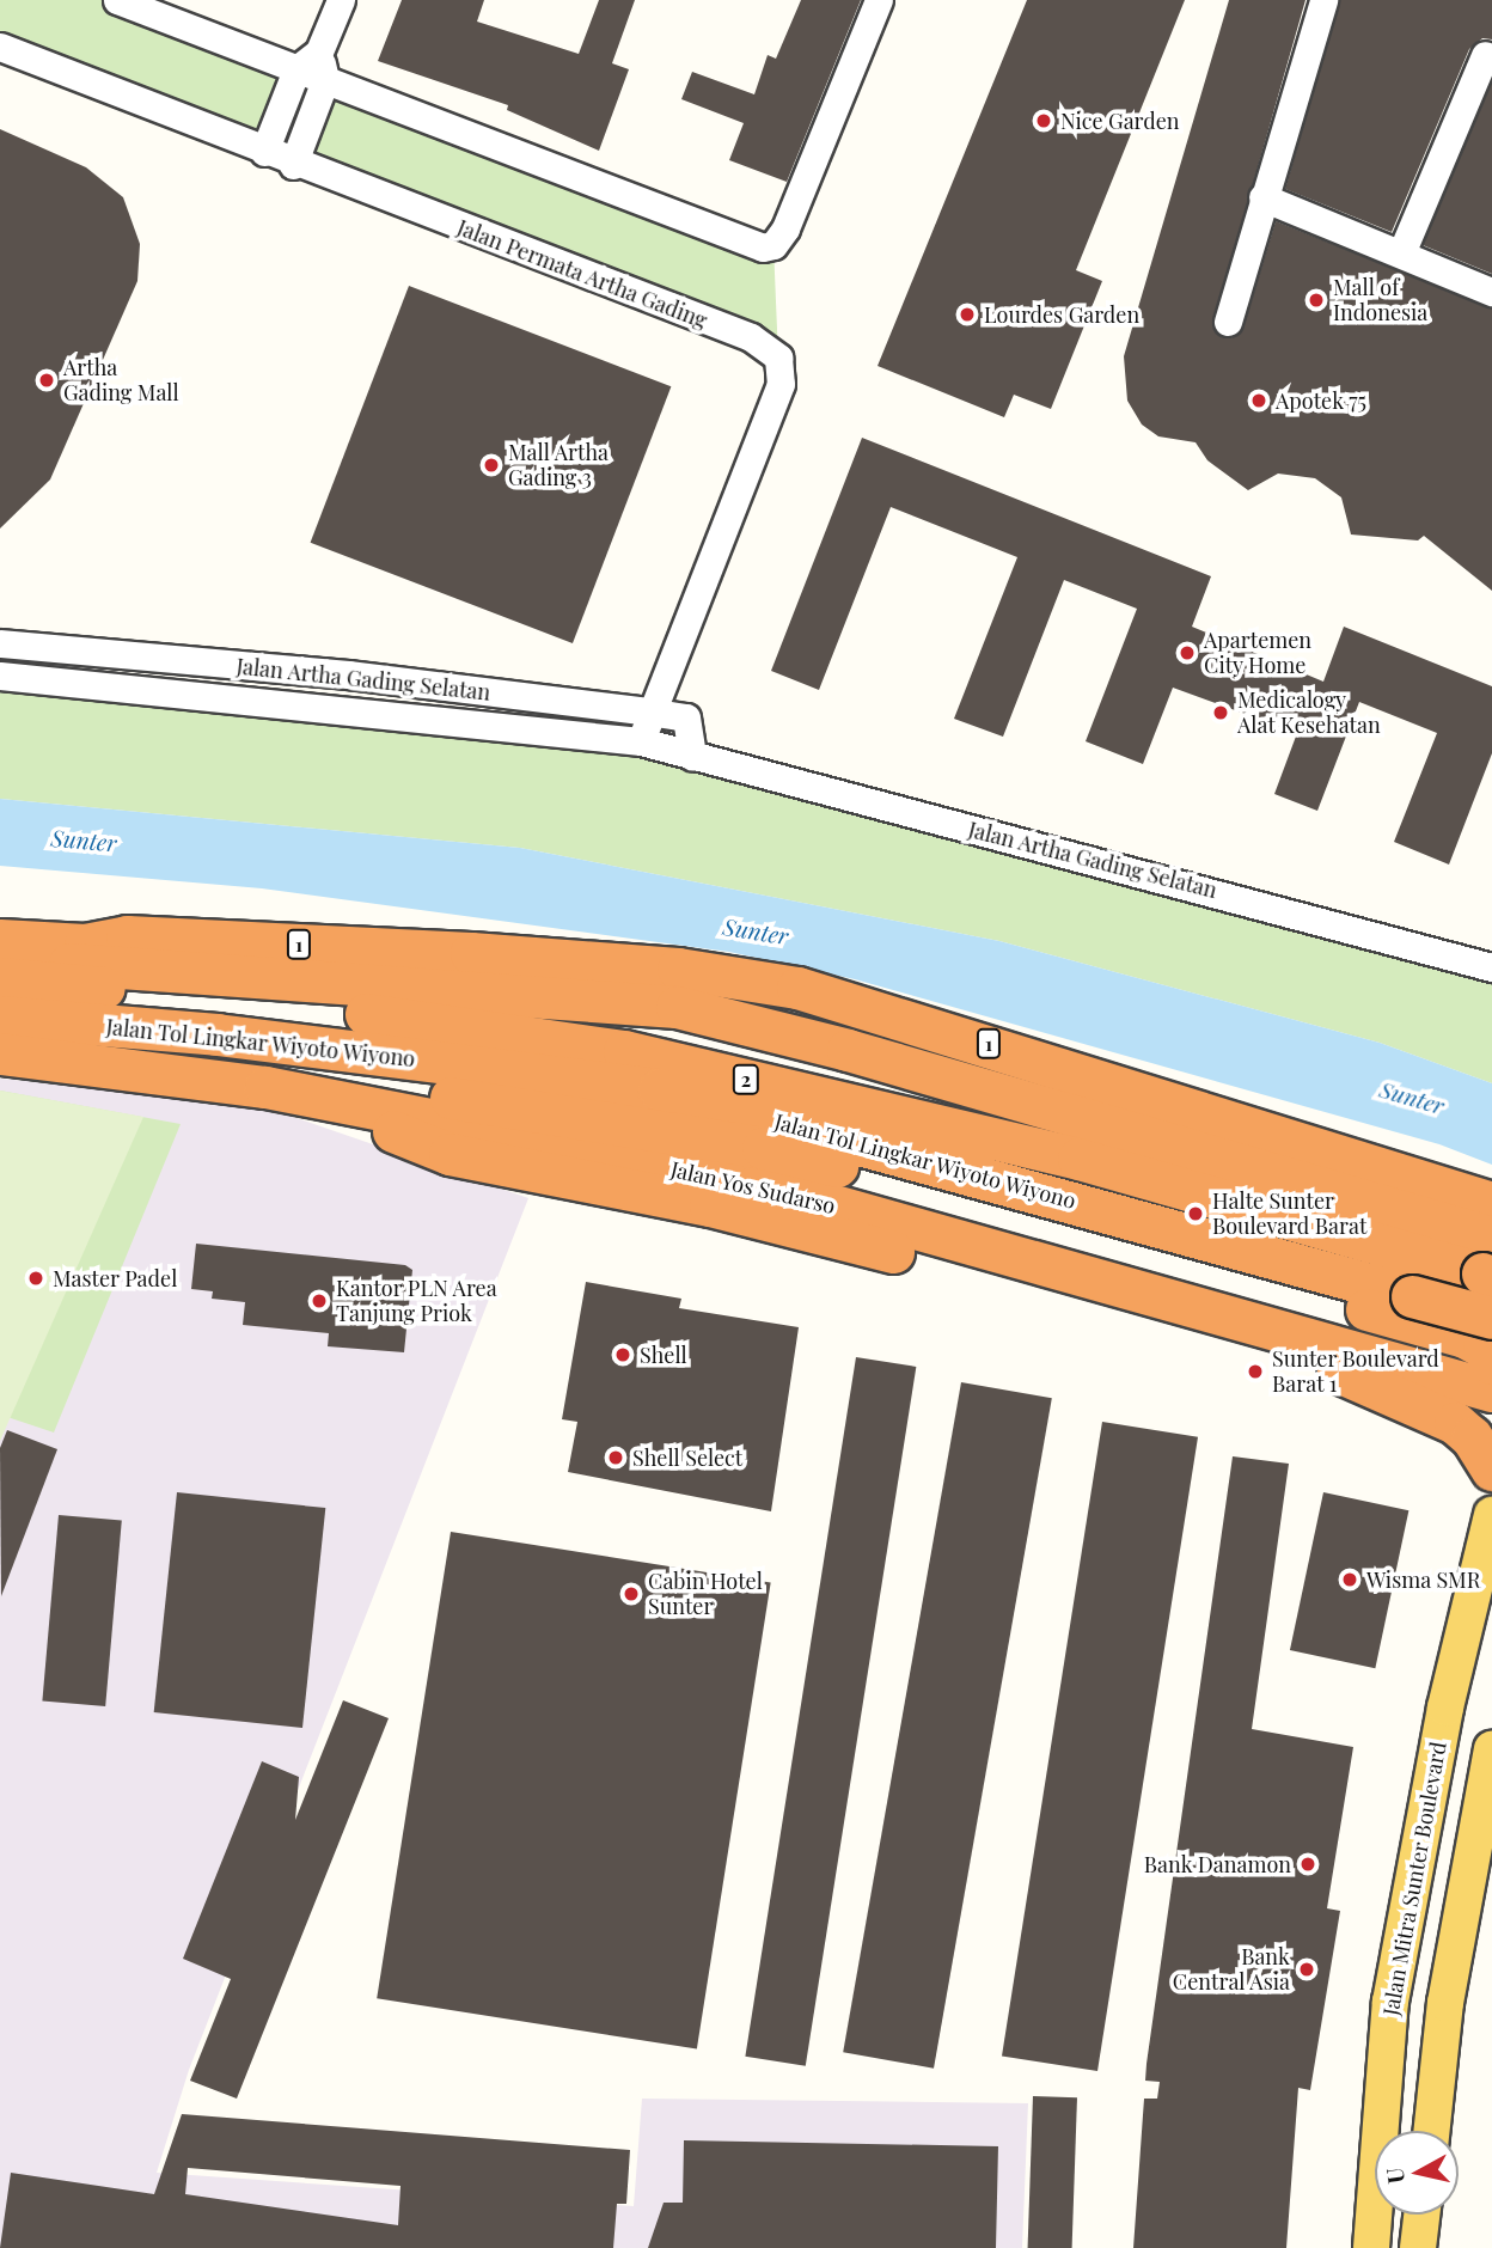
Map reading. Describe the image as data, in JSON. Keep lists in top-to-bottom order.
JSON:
{
  "streets": {
    "highway": [
      "1",
      "Jalan Tol Lingkar Wiyoto Wiyono",
      "2",
      "Jalan Yos Sudarso"
    ],
    "main road": ["Jalan Mitra Sunter Boulevard"],
    "street": ["Jalan Permata Artha Gading", "Jalan Artha Gading Selatan"]
  },
  "crossings": [
    ["Jalan Permata Artha Gading", "Jalan Artha Gading Selatan"]
  ],
  "water": ["Sunter"],
  "places": [
    "Nice Garden",
    "Mall of Indonesia",
    "Lourdes Garden",
    "Artha Gading Mall",
    "Apotek 75",
    "Mall Artha Gading 3",
    "Apartemen City Home",
    "Medicalogy Alat Kesehatan",
    "Halte Sunter Boulevard Barat",
    "Master Padel",
    "Kantor PLN Area Tanjung Priok",
    "Shell",
    "Sunter Boulevard Barat 1",
    "Shell Select",
    "Wisma SMR",
    "Cabin Hotel Sunter",
    "Bank Danamon",
    "Bank Central Asia"
  ],
  "north": "left"
}
